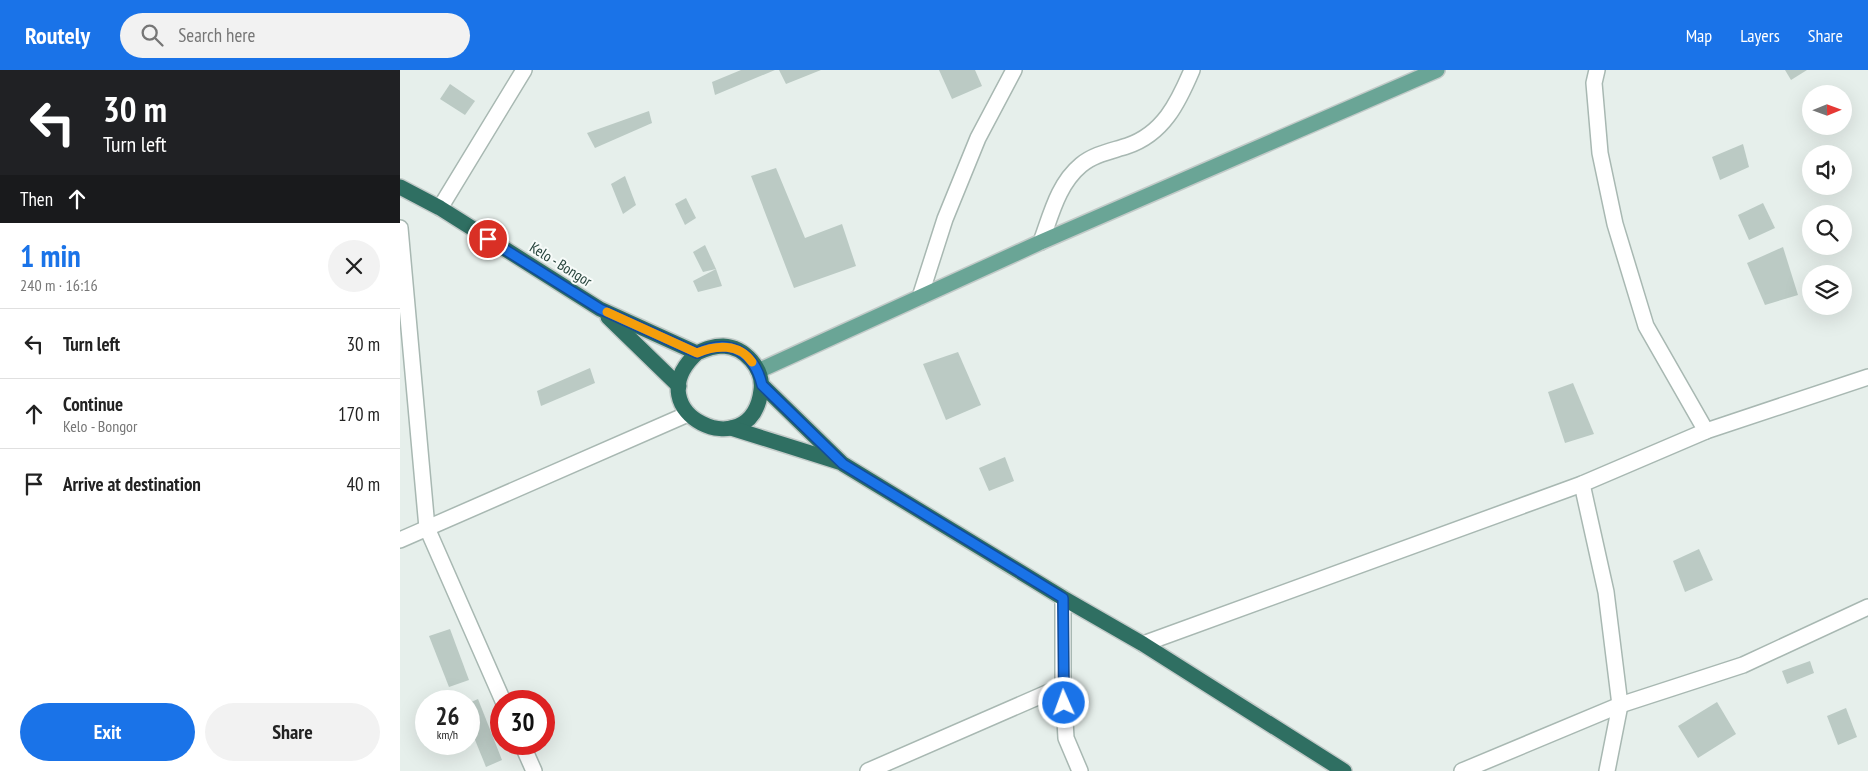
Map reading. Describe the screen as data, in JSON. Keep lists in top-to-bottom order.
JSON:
{
  "streets": {
    "highway": ["Kelo - Bongor"]
  },
  "north": "right",
  "page": {
    "header": "Routely",
    "search": "Search here",
    "nav": ["Map", "Layers", "Share"],
    "turn": ["30 m", "Turn left"],
    "then": "Then",
    "heading": ["1 min", "240 m · 16:16"],
    "list": [
      {
        "name": "Turn left",
        "value": "30 m"
      },
      {
        "name": "Continue",
        "note": "Kelo - Bongor",
        "value": "170 m"
      },
      {
        "name": "Arrive at destination",
        "value": "40 m"
      }
    ],
    "speed": "26 km/h",
    "limit": "30",
    "buttons": ["Exit", "Share"]
  }
}
